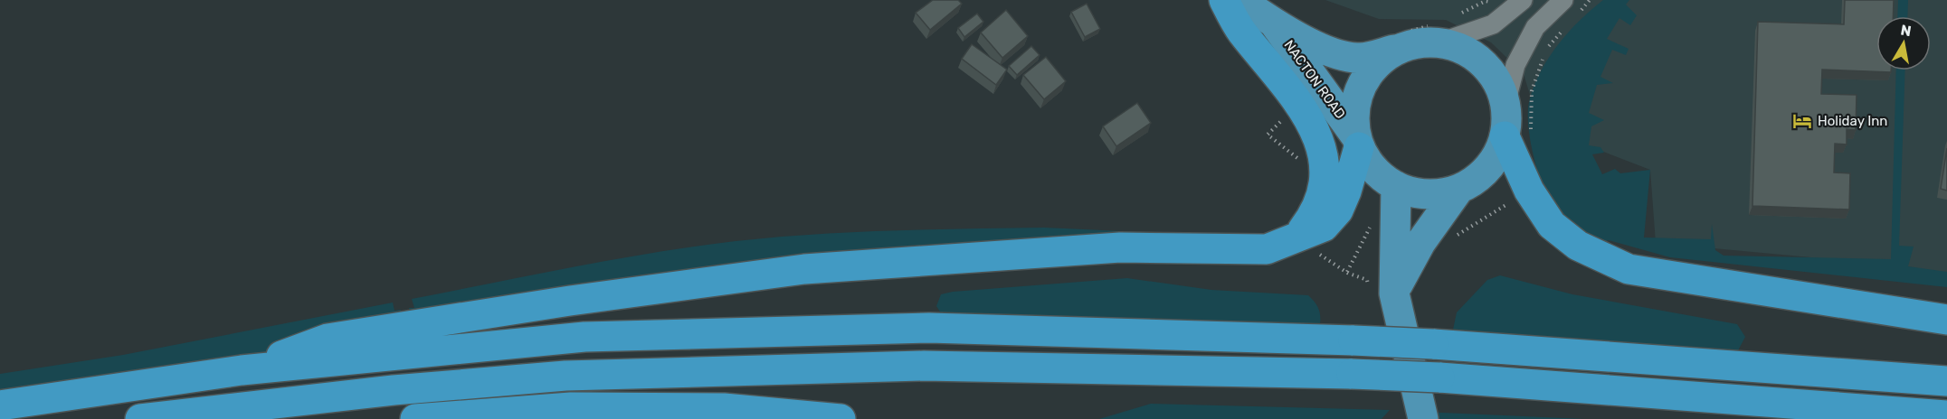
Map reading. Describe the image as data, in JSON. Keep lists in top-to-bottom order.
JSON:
{
  "streets": {
    "main road": ["NACTON ROAD"]
  },
  "places": {
    "hotel": ["Holiday Inn"]
  },
  "north": "top"
}
